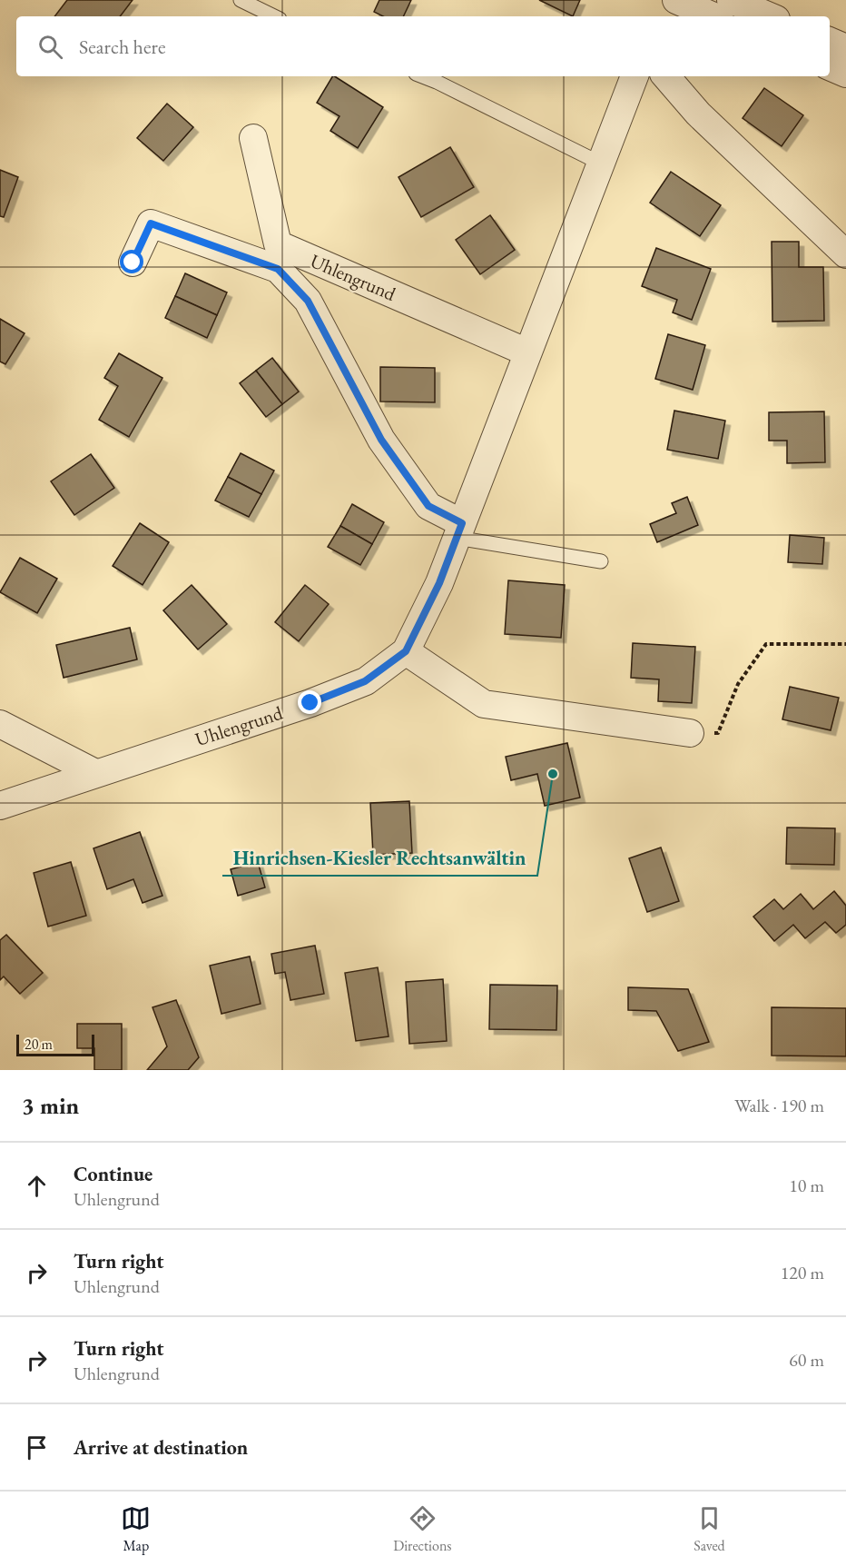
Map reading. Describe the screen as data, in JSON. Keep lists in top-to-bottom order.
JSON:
{
  "streets": {
    "street": ["Uhlengrund"]
  },
  "places": ["Hinrichsen-Kiesler Rechtsanwältin"],
  "scale_bar": "20 m",
  "page": {
    "search": "Search here",
    "scale": "20 m",
    "heading": ["3 min", "Walk · 190 m"],
    "list": [
      ["Continue", "Uhlengrund", "10 m"],
      ["Turn right", "Uhlengrund", "120 m"],
      ["Turn right", "Uhlengrund", "60 m"],
      "Arrive at destination"
    ],
    "nav": ["Map", "Directions", "Saved"]
  }
}
